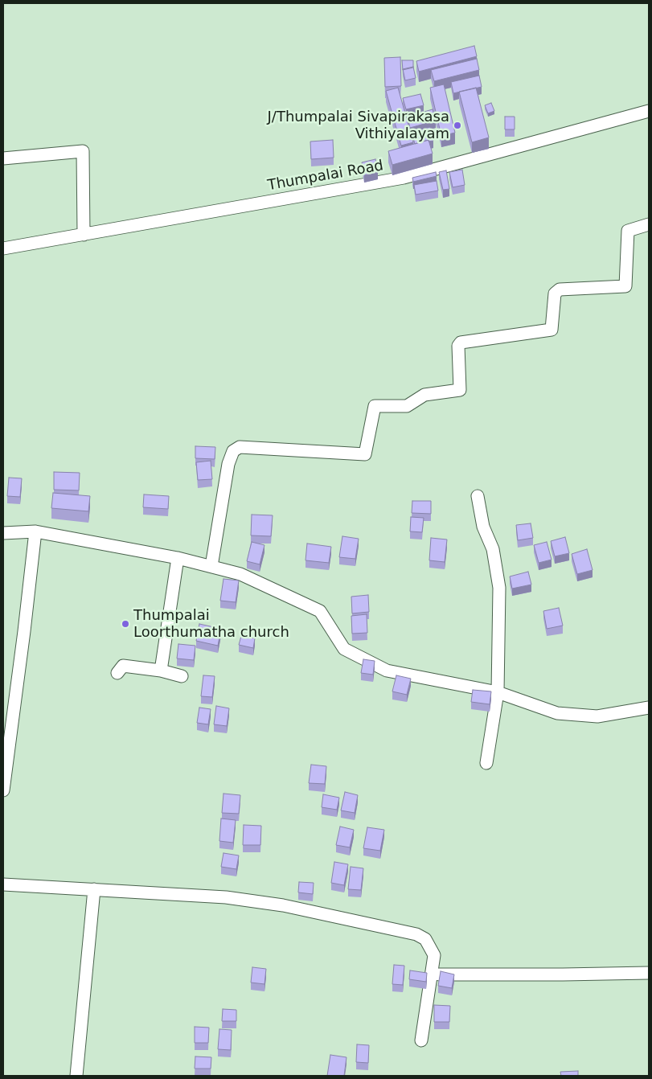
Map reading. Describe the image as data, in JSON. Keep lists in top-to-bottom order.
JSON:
{
  "streets": {
    "street": ["Thumpalai Road"]
  },
  "places": ["J/Thumpalai Sivapirakasa Vithiyalayam", "Thumpalai Loorthumatha church"]
}
